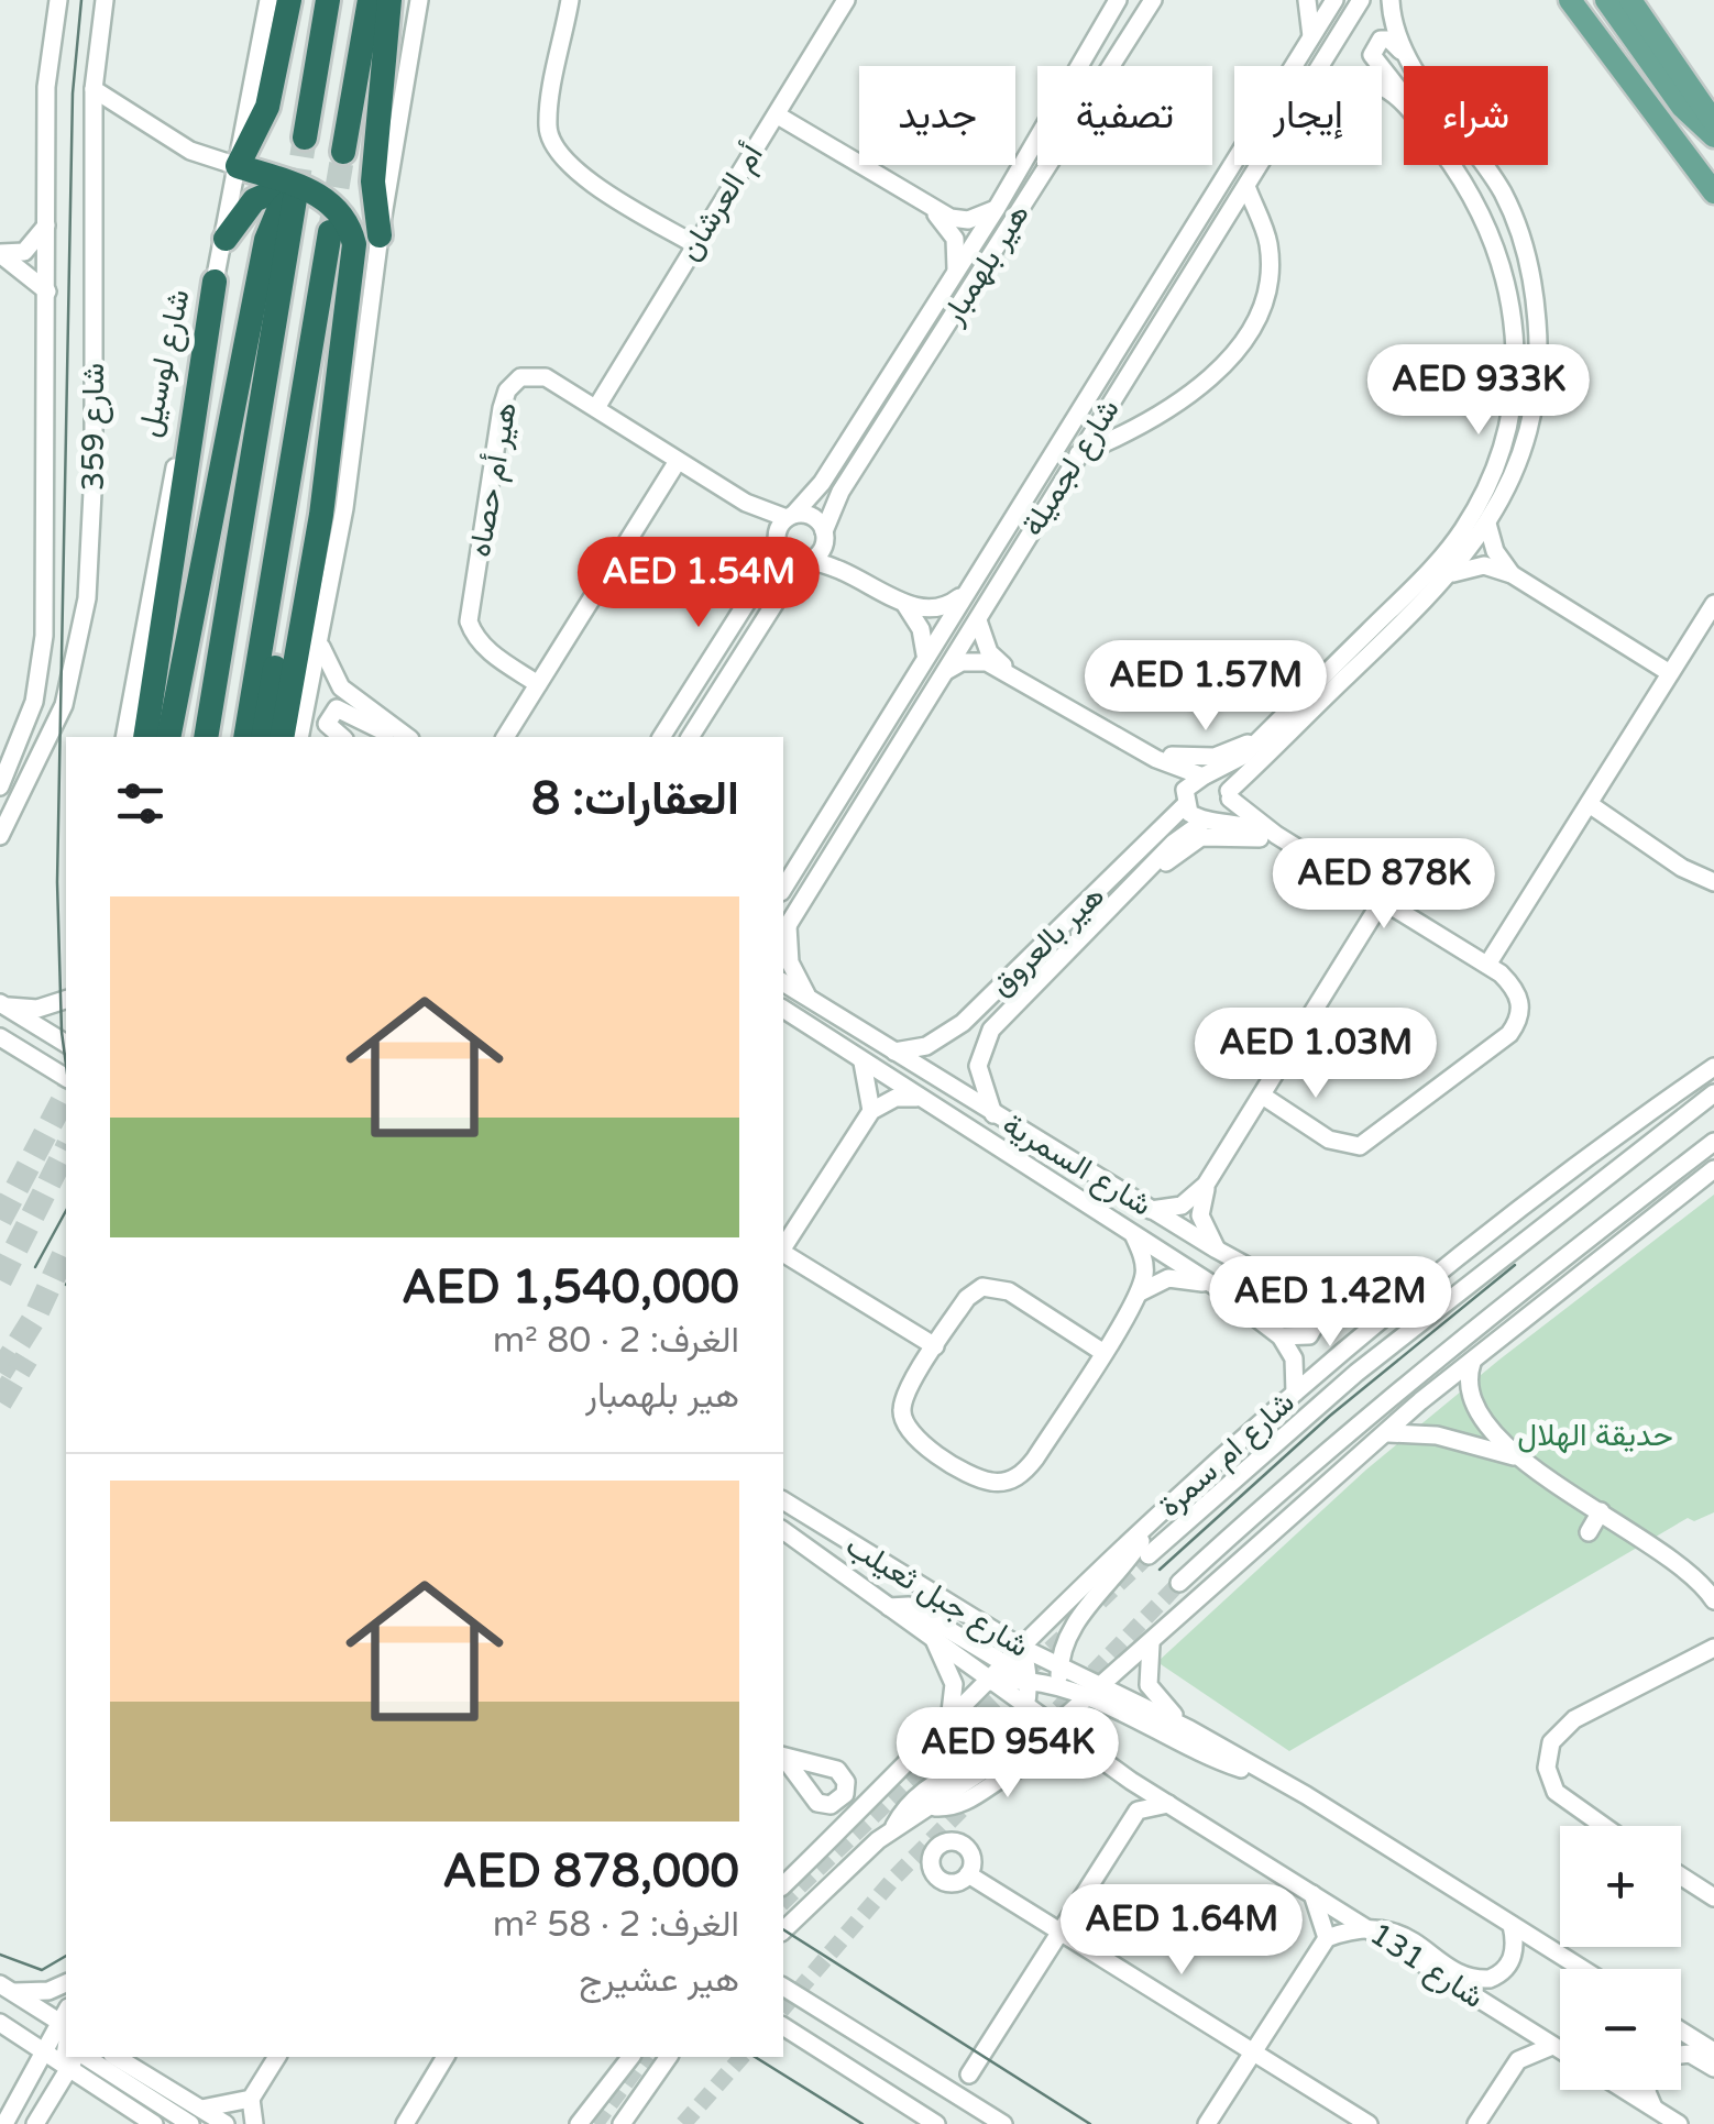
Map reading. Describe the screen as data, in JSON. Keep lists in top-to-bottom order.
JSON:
{
  "streets": {
    "street": [
      "أم العرشان",
      "هير بلهمبار",
      "شارع لوسيل",
      "شارع 359",
      "شارع لجميلة",
      "هير أم حصاه",
      "هير بالعروق",
      "شارع السمرية",
      "شارع ام سمرة",
      "شارع جبل ثعيلب",
      "شارع 131"
    ]
  },
  "crossings": [
    ["أم العرشان", "هير أم حصاه"],
    ["هير بلهمبار", "هير أم حصاه"],
    ["هير بالعروق", "شارع السمرية"],
    ["شارع السمرية", "شارع ام سمرة"],
    ["شارع ام سمرة", "شارع جبل ثعيلب"]
  ],
  "parks": ["حديقة الهلال"],
  "page": {
    "chip": [
      "شراء",
      "إيجار",
      "تصفية",
      "جديد"
    ],
    "price": [
      "AED 933K",
      "AED 1.54M",
      "AED 1.57M",
      "AED 878K",
      "AED 1.03M",
      "AED 1.42M",
      "AED 954K",
      "AED 1.64M"
    ],
    "heading": "العقارات: 8",
    "list": [
      {
        "name": "AED 1,540,000",
        "note": "الغرف: 2 · 80 m² · هير بلهمبار"
      },
      {
        "name": "AED 878,000",
        "note": "الغرف: 2 · 58 m² · هير عشيرج"
      }
    ],
    "map_buttons": ["+", "−"]
  }
}
